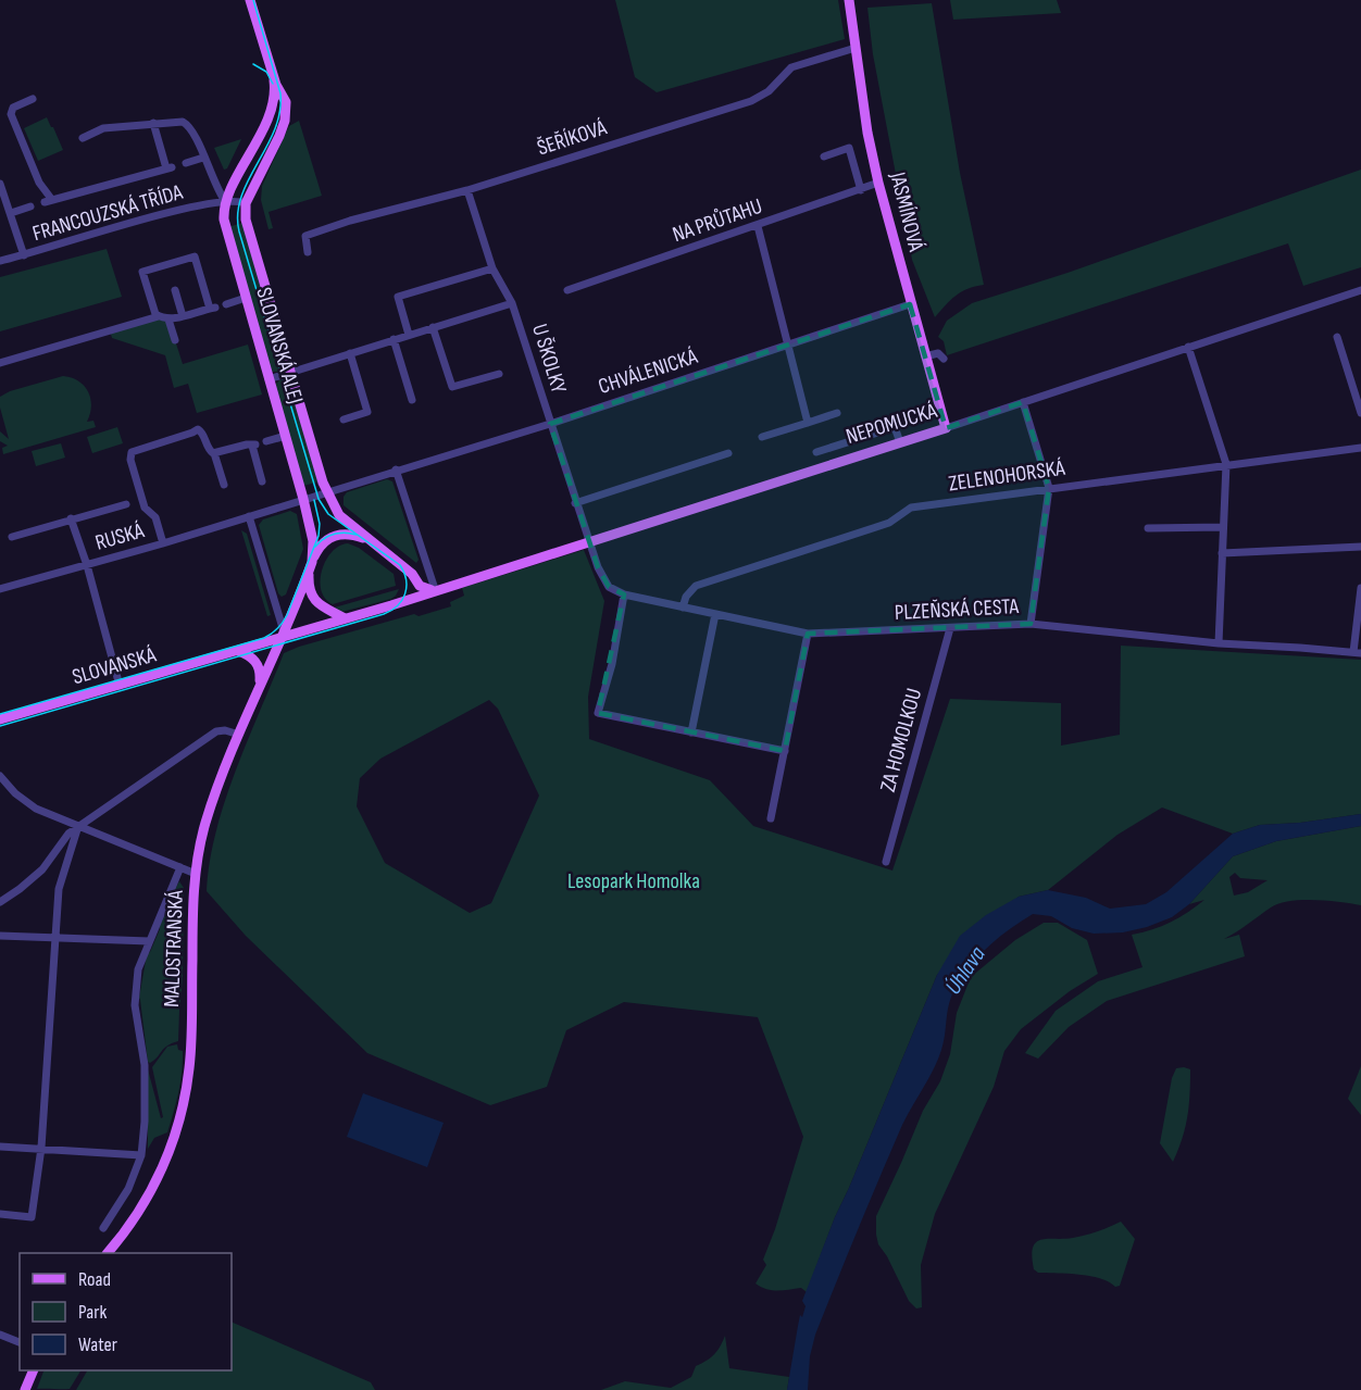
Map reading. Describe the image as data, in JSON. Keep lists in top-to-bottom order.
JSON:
{
  "streets": {
    "main road": [
      "JASMÍNOVÁ",
      "SLOVANSKÁ ALEJ",
      "NEPOMUCKÁ",
      "SLOVANSKÁ",
      "MALOSTRANSKÁ"
    ],
    "street": [
      "ŠEŘÍKOVÁ",
      "FRANCOUZSKÁ TŘÍDA",
      "NA PRŮTAHU",
      "U ŠKOLKY",
      "CHVÁLENICKÁ",
      "ZELENOHORSKÁ",
      "RUSKÁ",
      "PLZEŇSKÁ CESTA",
      "ZA HOMOLKOU"
    ]
  },
  "crossings": [
    ["ŠEŘÍKOVÁ", "JASMÍNOVÁ"],
    ["ŠEŘÍKOVÁ", "U ŠKOLKY"],
    ["JASMÍNOVÁ", "NA PRŮTAHU"],
    ["JASMÍNOVÁ", "CHVÁLENICKÁ"],
    ["JASMÍNOVÁ", "NEPOMUCKÁ"],
    ["FRANCOUZSKÁ TŘÍDA", "SLOVANSKÁ ALEJ"],
    ["SLOVANSKÁ ALEJ", "CHVÁLENICKÁ"],
    ["SLOVANSKÁ ALEJ", "NEPOMUCKÁ"],
    ["SLOVANSKÁ ALEJ", "RUSKÁ"],
    ["SLOVANSKÁ ALEJ", "SLOVANSKÁ"],
    ["SLOVANSKÁ ALEJ", "MALOSTRANSKÁ"],
    ["U ŠKOLKY", "CHVÁLENICKÁ"],
    ["U ŠKOLKY", "NEPOMUCKÁ"],
    ["CHVÁLENICKÁ", "RUSKÁ"],
    ["NEPOMUCKÁ", "SLOVANSKÁ"],
    ["NEPOMUCKÁ", "MALOSTRANSKÁ"],
    ["ZELENOHORSKÁ", "PLZEŇSKÁ CESTA"],
    ["PLZEŇSKÁ CESTA", "ZA HOMOLKOU"],
    ["SLOVANSKÁ", "MALOSTRANSKÁ"]
  ],
  "water": ["Úhlava"],
  "parks": ["Lesopark Homolka"],
  "legend": ["Road", "Park", "Water"]
}
